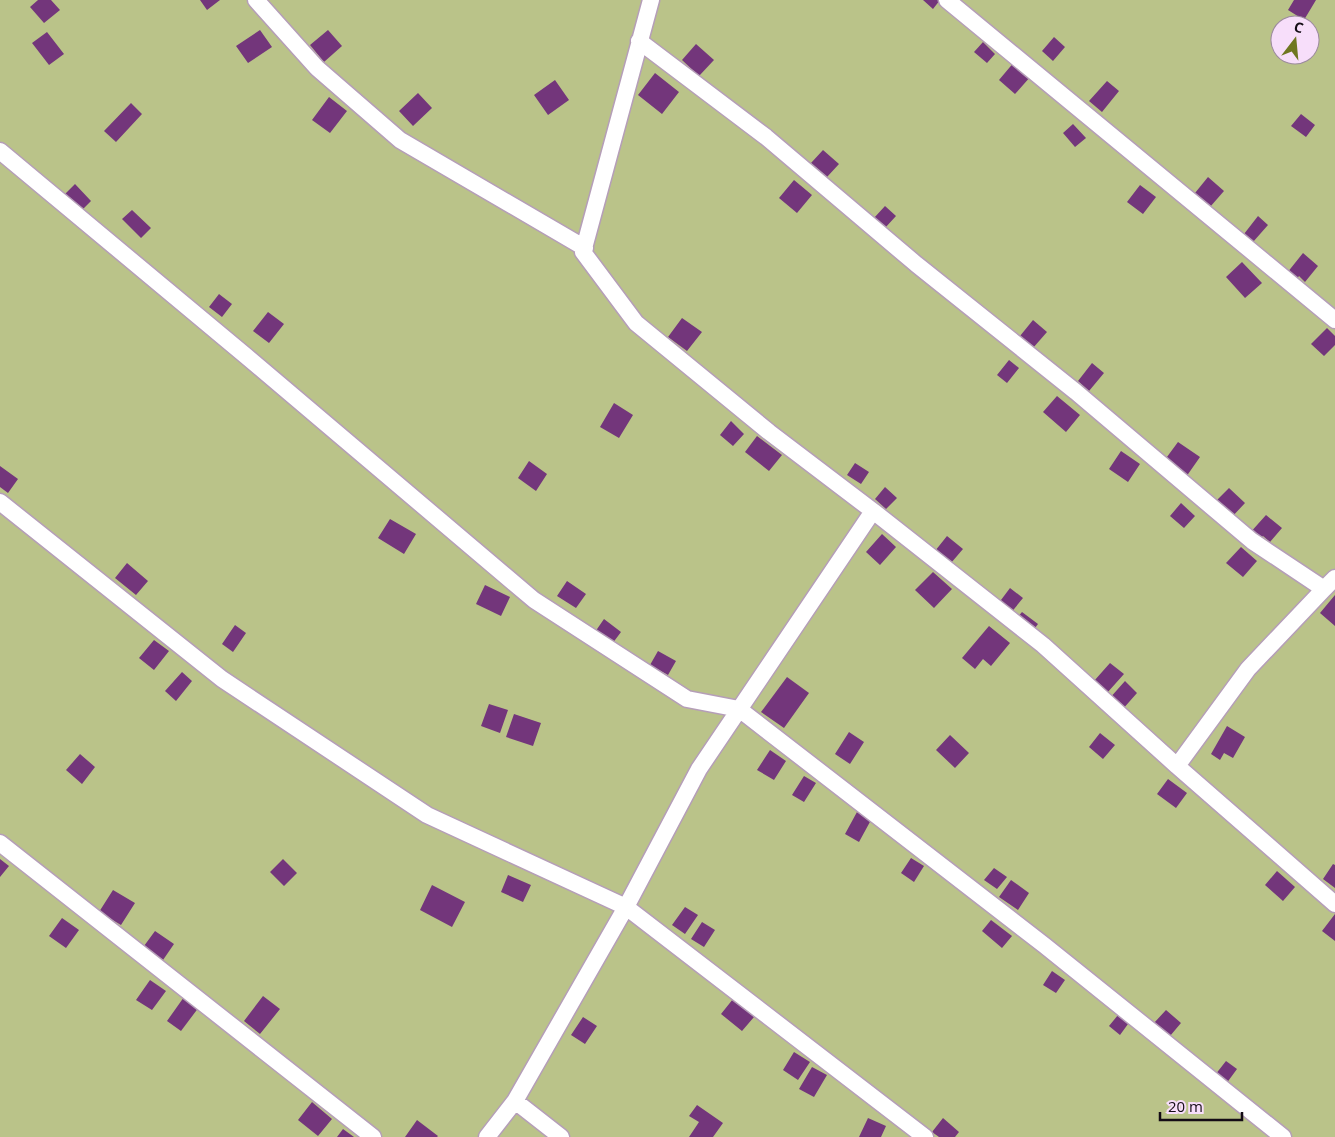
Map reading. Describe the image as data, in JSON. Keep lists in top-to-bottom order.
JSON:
{
  "scale_bar": "20 m",
  "north": "top"
}
